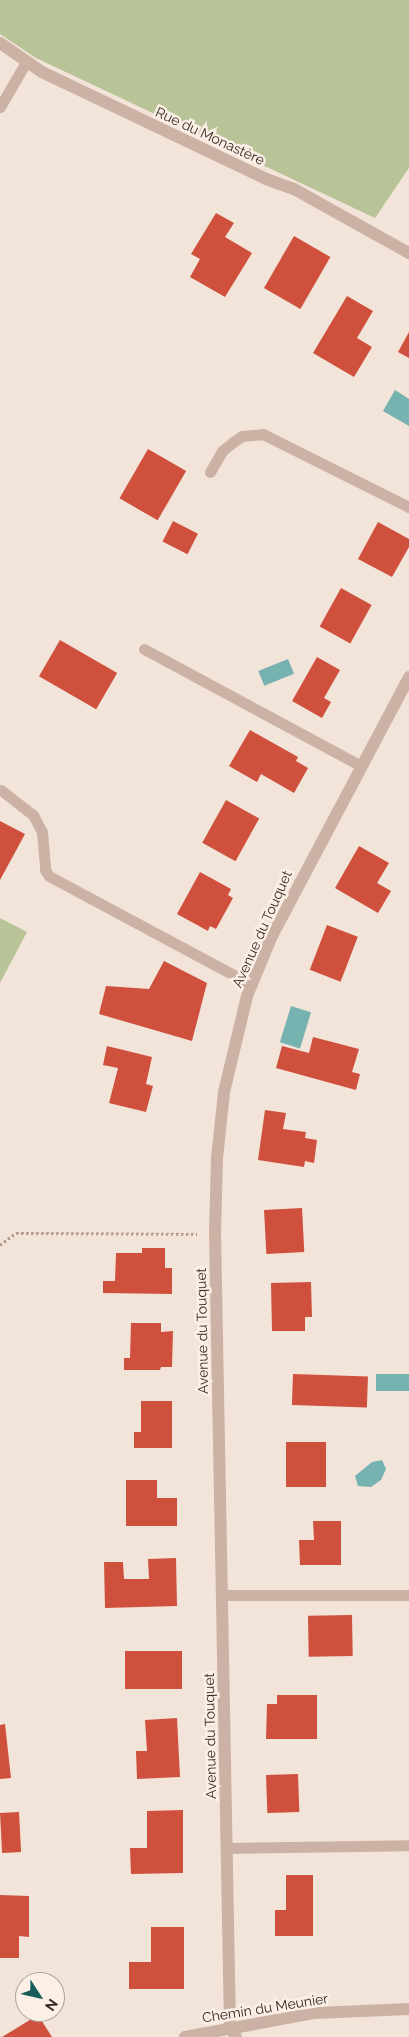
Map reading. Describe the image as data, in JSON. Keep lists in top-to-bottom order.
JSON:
{
  "streets": {
    "street": ["Rue du Monastère", "Avenue du Touquet", "Chemin du Meunier"]
  },
  "crossings": [
    ["Avenue du Touquet", "Chemin du Meunier"]
  ],
  "north": "bottom right"
}
